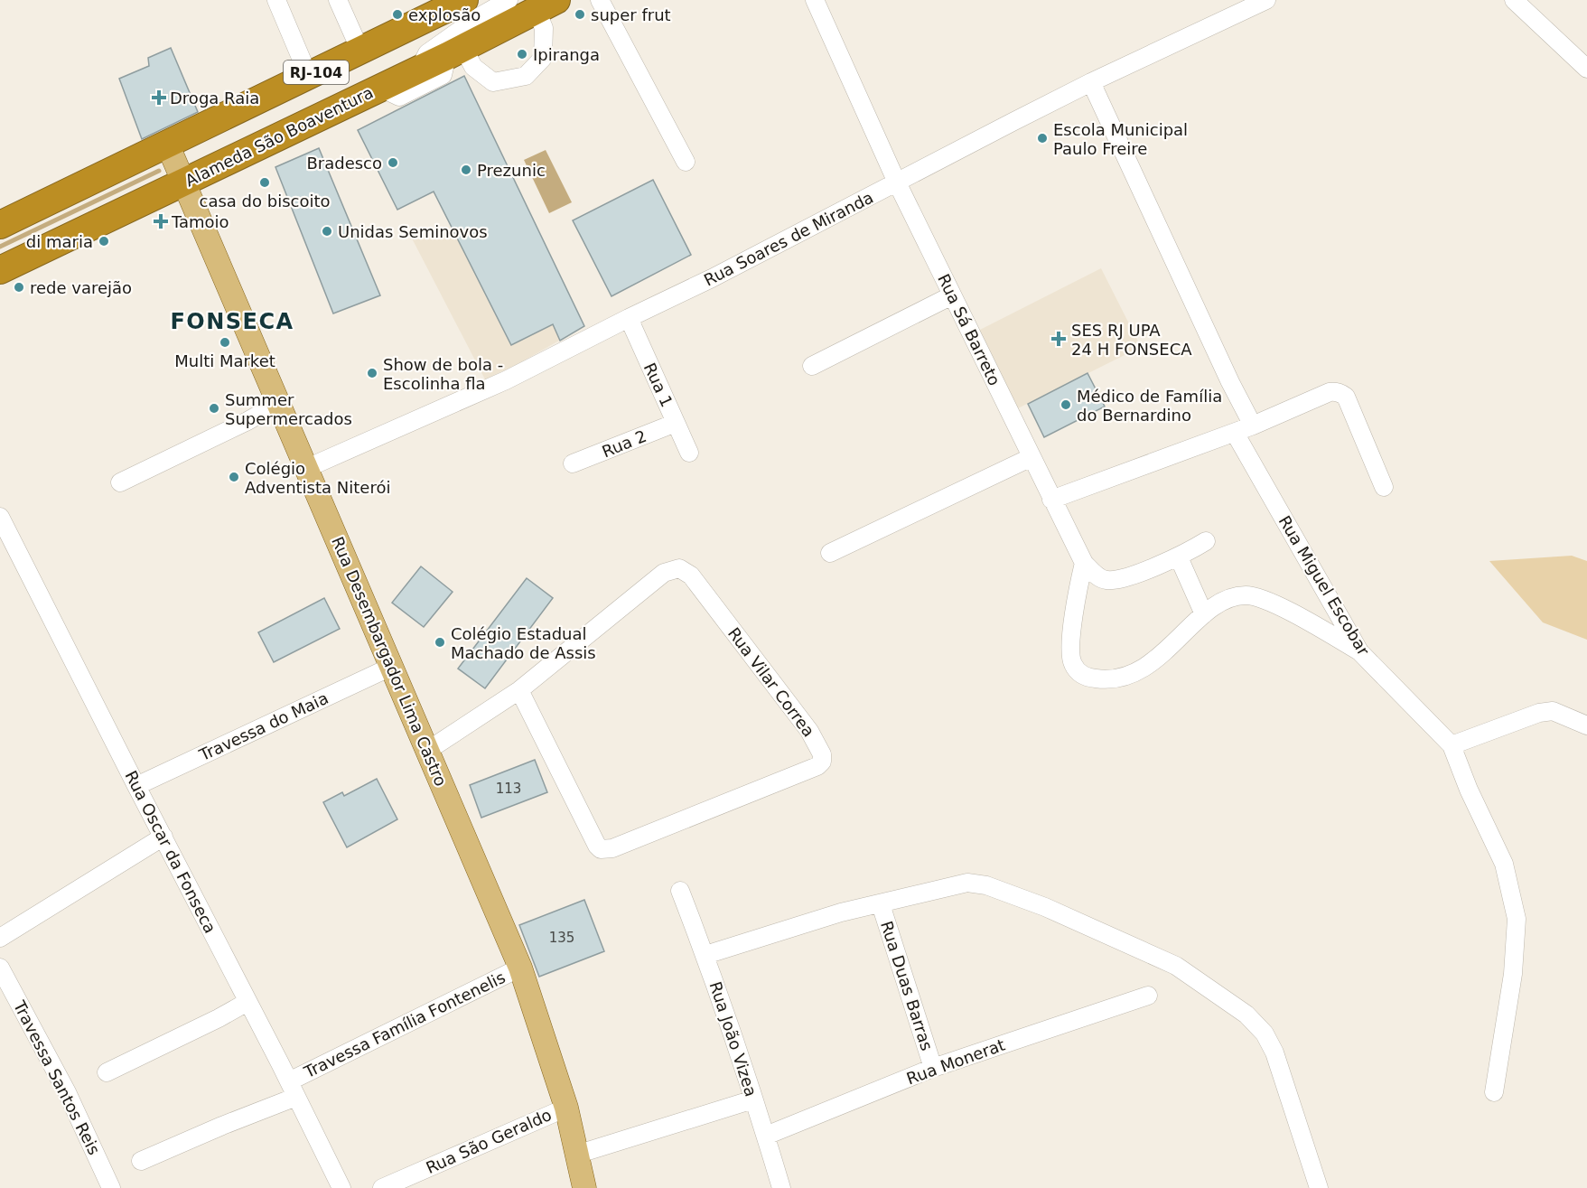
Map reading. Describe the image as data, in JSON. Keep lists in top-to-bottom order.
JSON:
{
  "streets": {
    "highway": ["RJ-104", "Alameda São Boaventura"],
    "main road": ["Rua Desembargador Lima Castro"],
    "street": [
      "Rua Soares de Miranda",
      "Rua Sá Barreto",
      "Rua 1",
      "Rua 2",
      "Rua Miguel Escobar",
      "Rua Vilar Correa",
      "Travessa do Maia",
      "Rua Oscar da Fonseca",
      "Rua Duas Barras",
      "Travessa Família Fontenelis",
      "Rua João Vizea",
      "Rua Monerat",
      "Travessa Santos Reis",
      "Rua São Geraldo"
    ]
  },
  "crossings": [
    ["RJ-104", "Rua Desembargador Lima Castro"],
    ["Alameda São Boaventura", "Rua Desembargador Lima Castro"],
    ["Rua Soares de Miranda", "Rua Sá Barreto"],
    ["Rua Soares de Miranda", "Rua 1"],
    ["Rua Soares de Miranda", "Rua Desembargador Lima Castro"],
    ["Rua 1", "Rua 2"],
    ["Rua Desembargador Lima Castro", "Rua Vilar Correa"],
    ["Rua Desembargador Lima Castro", "Travessa do Maia"],
    ["Rua Desembargador Lima Castro", "Travessa Família Fontenelis"],
    ["Rua Desembargador Lima Castro", "Rua São Geraldo"],
    ["Travessa do Maia", "Rua Oscar da Fonseca"],
    ["Rua Oscar da Fonseca", "Travessa Família Fontenelis"],
    ["Rua Duas Barras", "Rua Monerat"],
    ["Rua João Vizea", "Rua Monerat"]
  ],
  "districts": ["FONSECA"],
  "places": {
    "other": [
      "explosão",
      "super frut",
      "Ipiranga",
      "Escola Municipal Paulo Freire",
      "Bradesco",
      "Prezunic",
      "casa do biscoito",
      "Unidas Seminovos",
      "di maria",
      "rede varejão",
      "Multi Market",
      "Show de bola - Escolinha fla",
      "Médico de Família do Bernardino",
      "Summer Supermercados",
      "Colégio Adventista Niterói",
      "Colégio Estadual Machado de Assis"
    ],
    "health": ["Droga Raia", "Tamoio", "SES RJ UPA 24 H FONSECA"]
  },
  "house_numbers": ["113", "135"]
}
